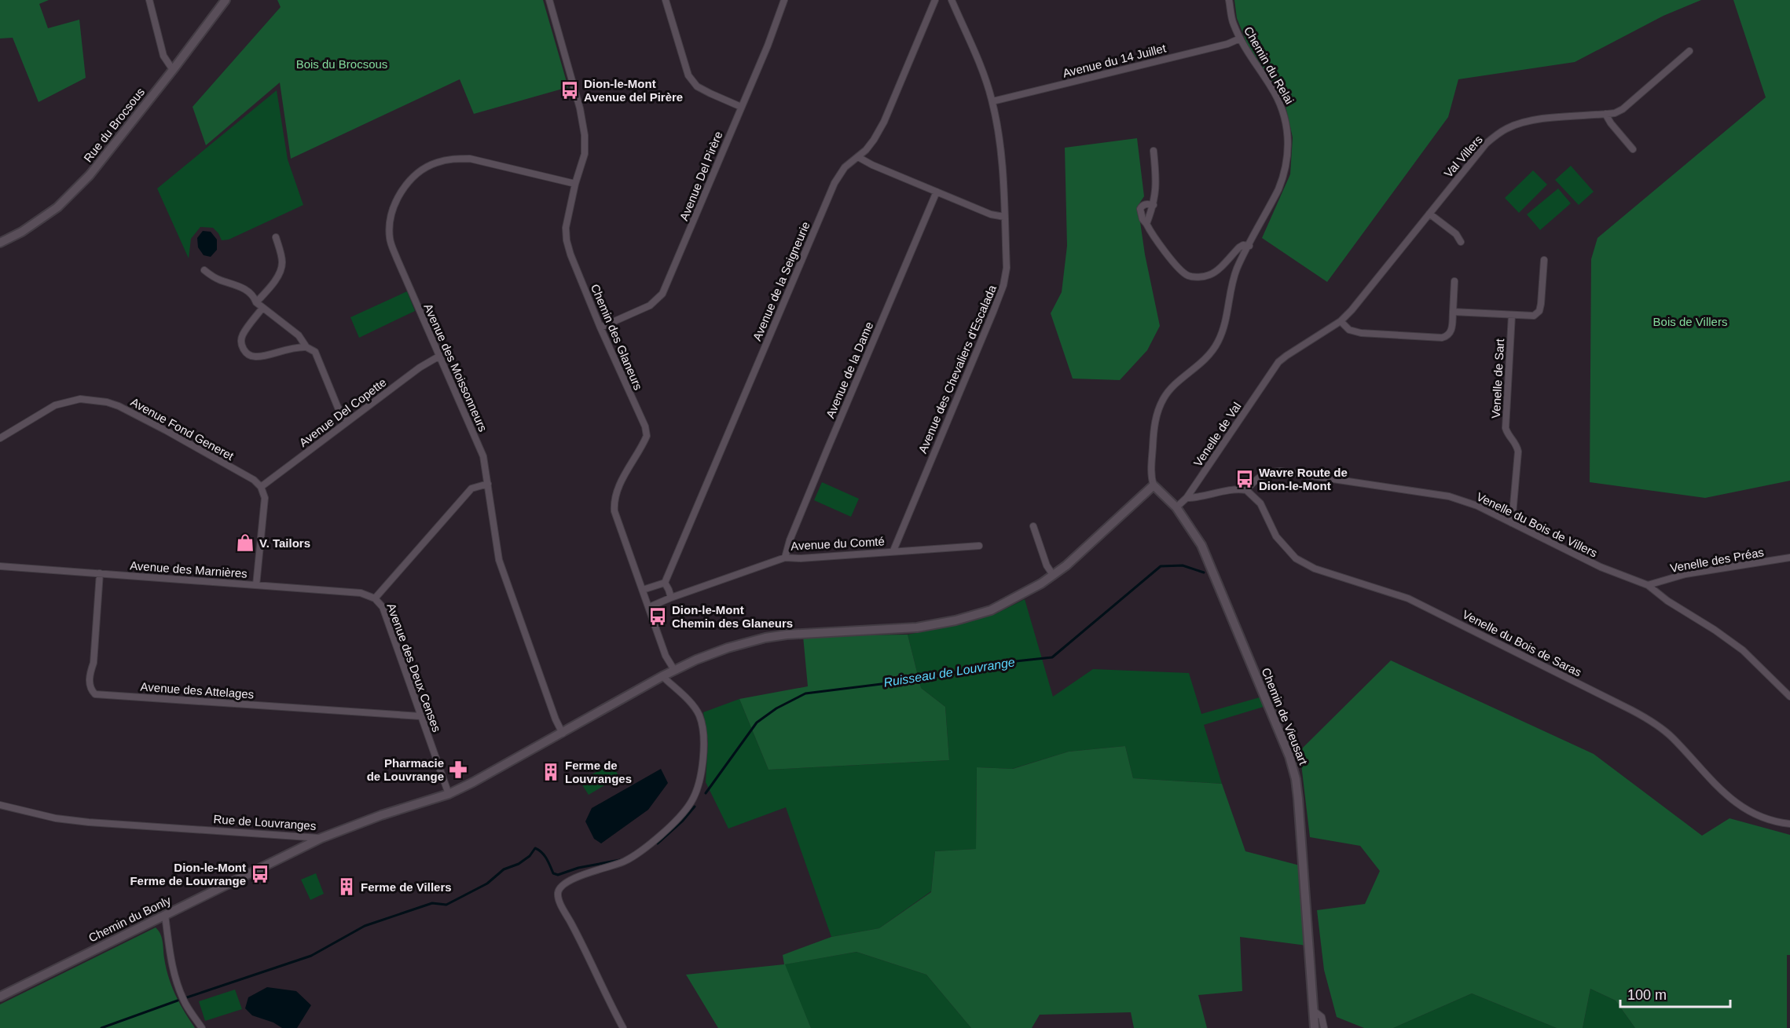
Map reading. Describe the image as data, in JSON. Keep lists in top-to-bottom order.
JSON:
{
  "streets": {
    "street": [
      "Avenue du 14 Juillet",
      "Chemin du Relai",
      "Rue du Brocsous",
      "Val Villers",
      "Avenue Del Pirère",
      "Avenue de la Seigneurie",
      "Chemin des Glaneurs",
      "Avenue des Moissonneurs",
      "Avenue des Chevaliers d'Escalada",
      "Avenue de la Dame",
      "Venelle de Sart",
      "Avenue Del Copette",
      "Avenue Fond Generet",
      "Venelle de Val",
      "Venelle du Bois de Villers",
      "Avenue du Comté",
      "Venelle des Préas",
      "Avenue des Marnières",
      "Venelle du Bois de Saras",
      "Avenue des Deux Censes",
      "Avenue des Attelages",
      "Chemin de Vieusart",
      "Rue de Louvranges",
      "Chemin du Bonly"
    ]
  },
  "crossings": [
    ["Avenue du 14 Juillet", "Chemin du Relai"],
    ["Avenue du 14 Juillet", "Avenue des Chevaliers d'Escalada"],
    ["Chemin du Relai", "Chemin de Vieusart"],
    ["Chemin du Relai", "Rue de Louvranges"],
    ["Val Villers", "Venelle de Val"],
    ["Avenue Del Pirère", "Chemin des Glaneurs"],
    ["Chemin des Glaneurs", "Avenue des Moissonneurs"],
    ["Chemin des Glaneurs", "Avenue du Comté"],
    ["Chemin des Glaneurs", "Rue de Louvranges"],
    ["Avenue des Moissonneurs", "Avenue Del Copette"],
    ["Avenue des Moissonneurs", "Avenue des Deux Censes"],
    ["Avenue des Moissonneurs", "Rue de Louvranges"],
    ["Avenue des Chevaliers d'Escalada", "Avenue du Comté"],
    ["Avenue de la Dame", "Avenue du Comté"],
    ["Venelle de Sart", "Venelle du Bois de Villers"],
    ["Avenue Del Copette", "Avenue Fond Generet"],
    ["Venelle de Val", "Chemin de Vieusart"],
    ["Venelle du Bois de Villers", "Venelle des Préas"],
    ["Venelle du Bois de Villers", "Venelle du Bois de Saras"],
    ["Avenue des Marnières", "Avenue des Deux Censes"],
    ["Avenue des Marnières", "Avenue des Attelages"],
    ["Avenue des Deux Censes", "Avenue des Attelages"],
    ["Avenue des Deux Censes", "Rue de Louvranges"],
    ["Chemin de Vieusart", "Rue de Louvranges"],
    ["Rue de Louvranges", "Chemin du Bonly"]
  ],
  "water": ["Ruisseau de Louvrange"],
  "parks": ["Bois du Brocsous", "Bois de Villers"],
  "places": {
    "bus stop": [
      "Dion-le-Mont Avenue del Pirère",
      "Wavre Route de Dion-le-Mont",
      "Dion-le-Mont Chemin des Glaneurs",
      "Dion-le-Mont Ferme de Louvrange"
    ],
    "shop": ["V. Tailors"],
    "pharmacy": ["Pharmacie de Louvrange"],
    "building": ["Ferme de Louvranges", "Ferme de Villers"]
  },
  "scale_bar": "100 m"
}
